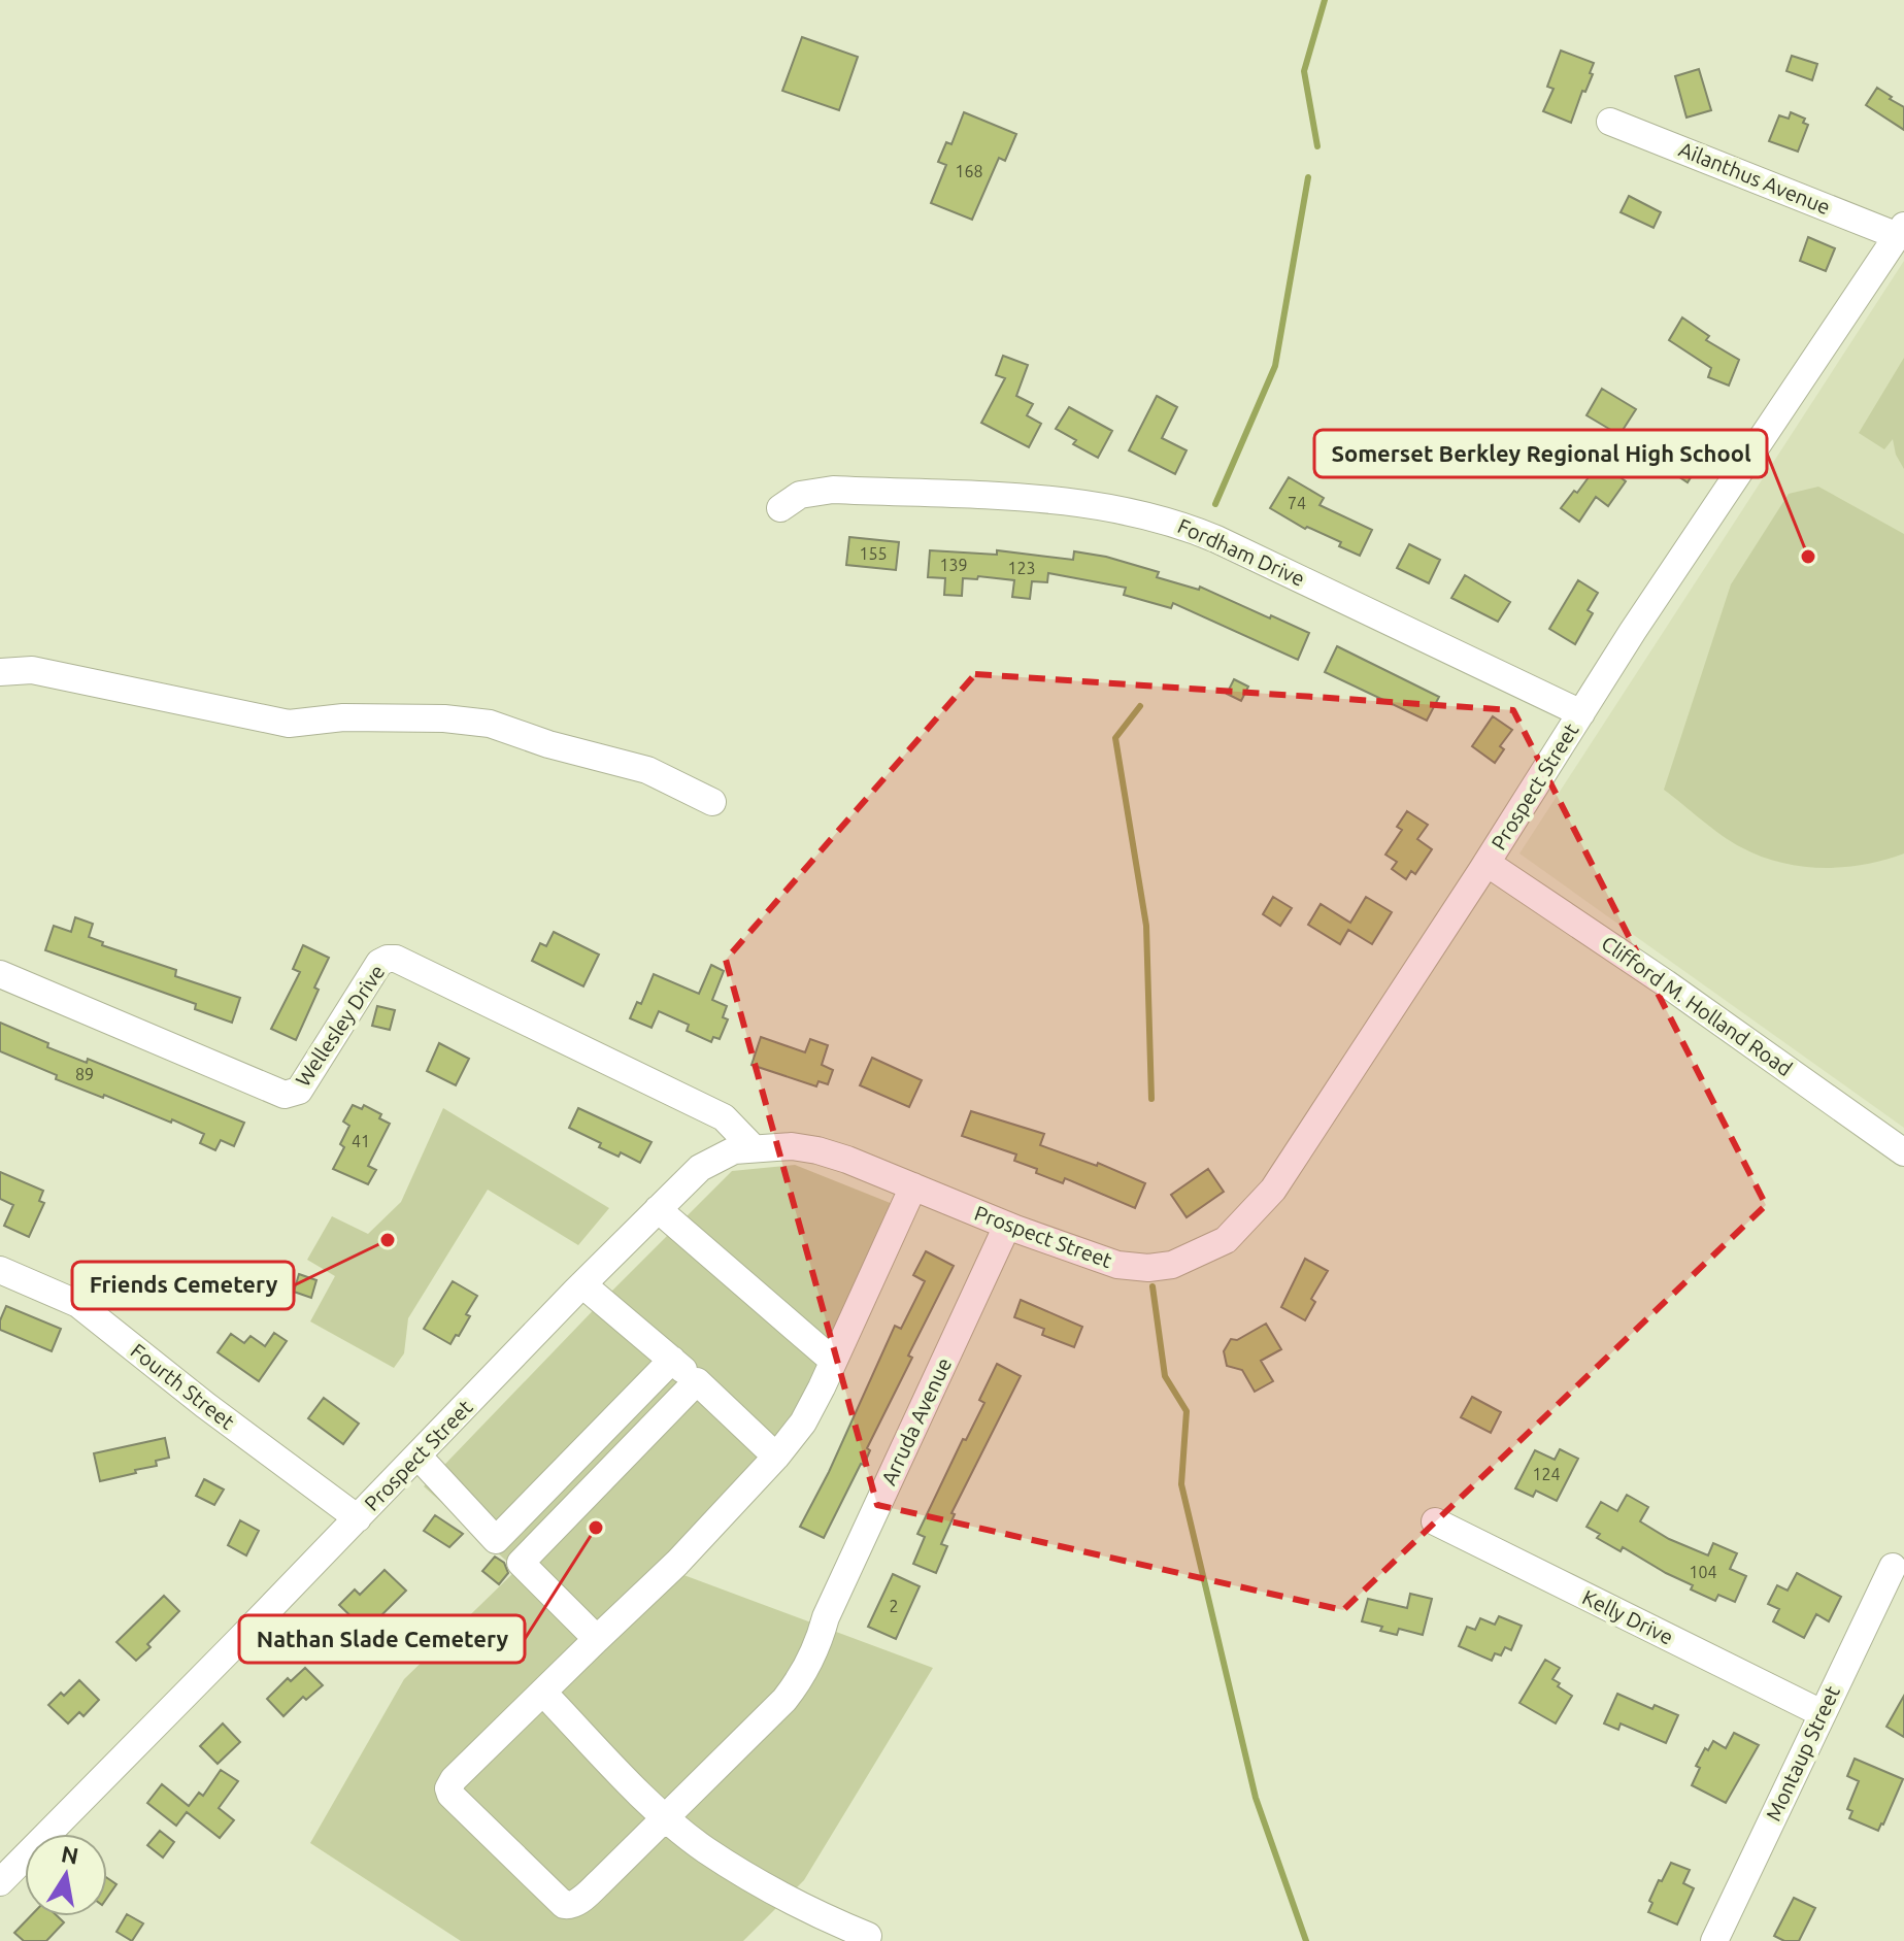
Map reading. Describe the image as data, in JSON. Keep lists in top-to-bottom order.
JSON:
{
  "streets": {
    "street": [
      "Ailanthus Avenue",
      "Fordham Drive",
      "Prospect Street",
      "Clifford M. Holland Road",
      "Wellesley Drive",
      "Fourth Street",
      "Arruda Avenue",
      "Kelly Drive",
      "Montaup Street"
    ]
  },
  "crossings": [
    ["Ailanthus Avenue", "Prospect Street"],
    ["Fordham Drive", "Prospect Street"],
    ["Prospect Street", "Clifford M. Holland Road"],
    ["Prospect Street", "Wellesley Drive"],
    ["Prospect Street", "Fourth Street"],
    ["Prospect Street", "Arruda Avenue"],
    ["Kelly Drive", "Montaup Street"]
  ],
  "places": ["Somerset Berkley Regional High School", "Friends Cemetery", "Nathan Slade Cemetery"],
  "house_numbers": [
    "168",
    "74",
    "155",
    "139",
    "123",
    "89",
    "41",
    "124",
    "104",
    "2"
  ],
  "north": "top"
}
